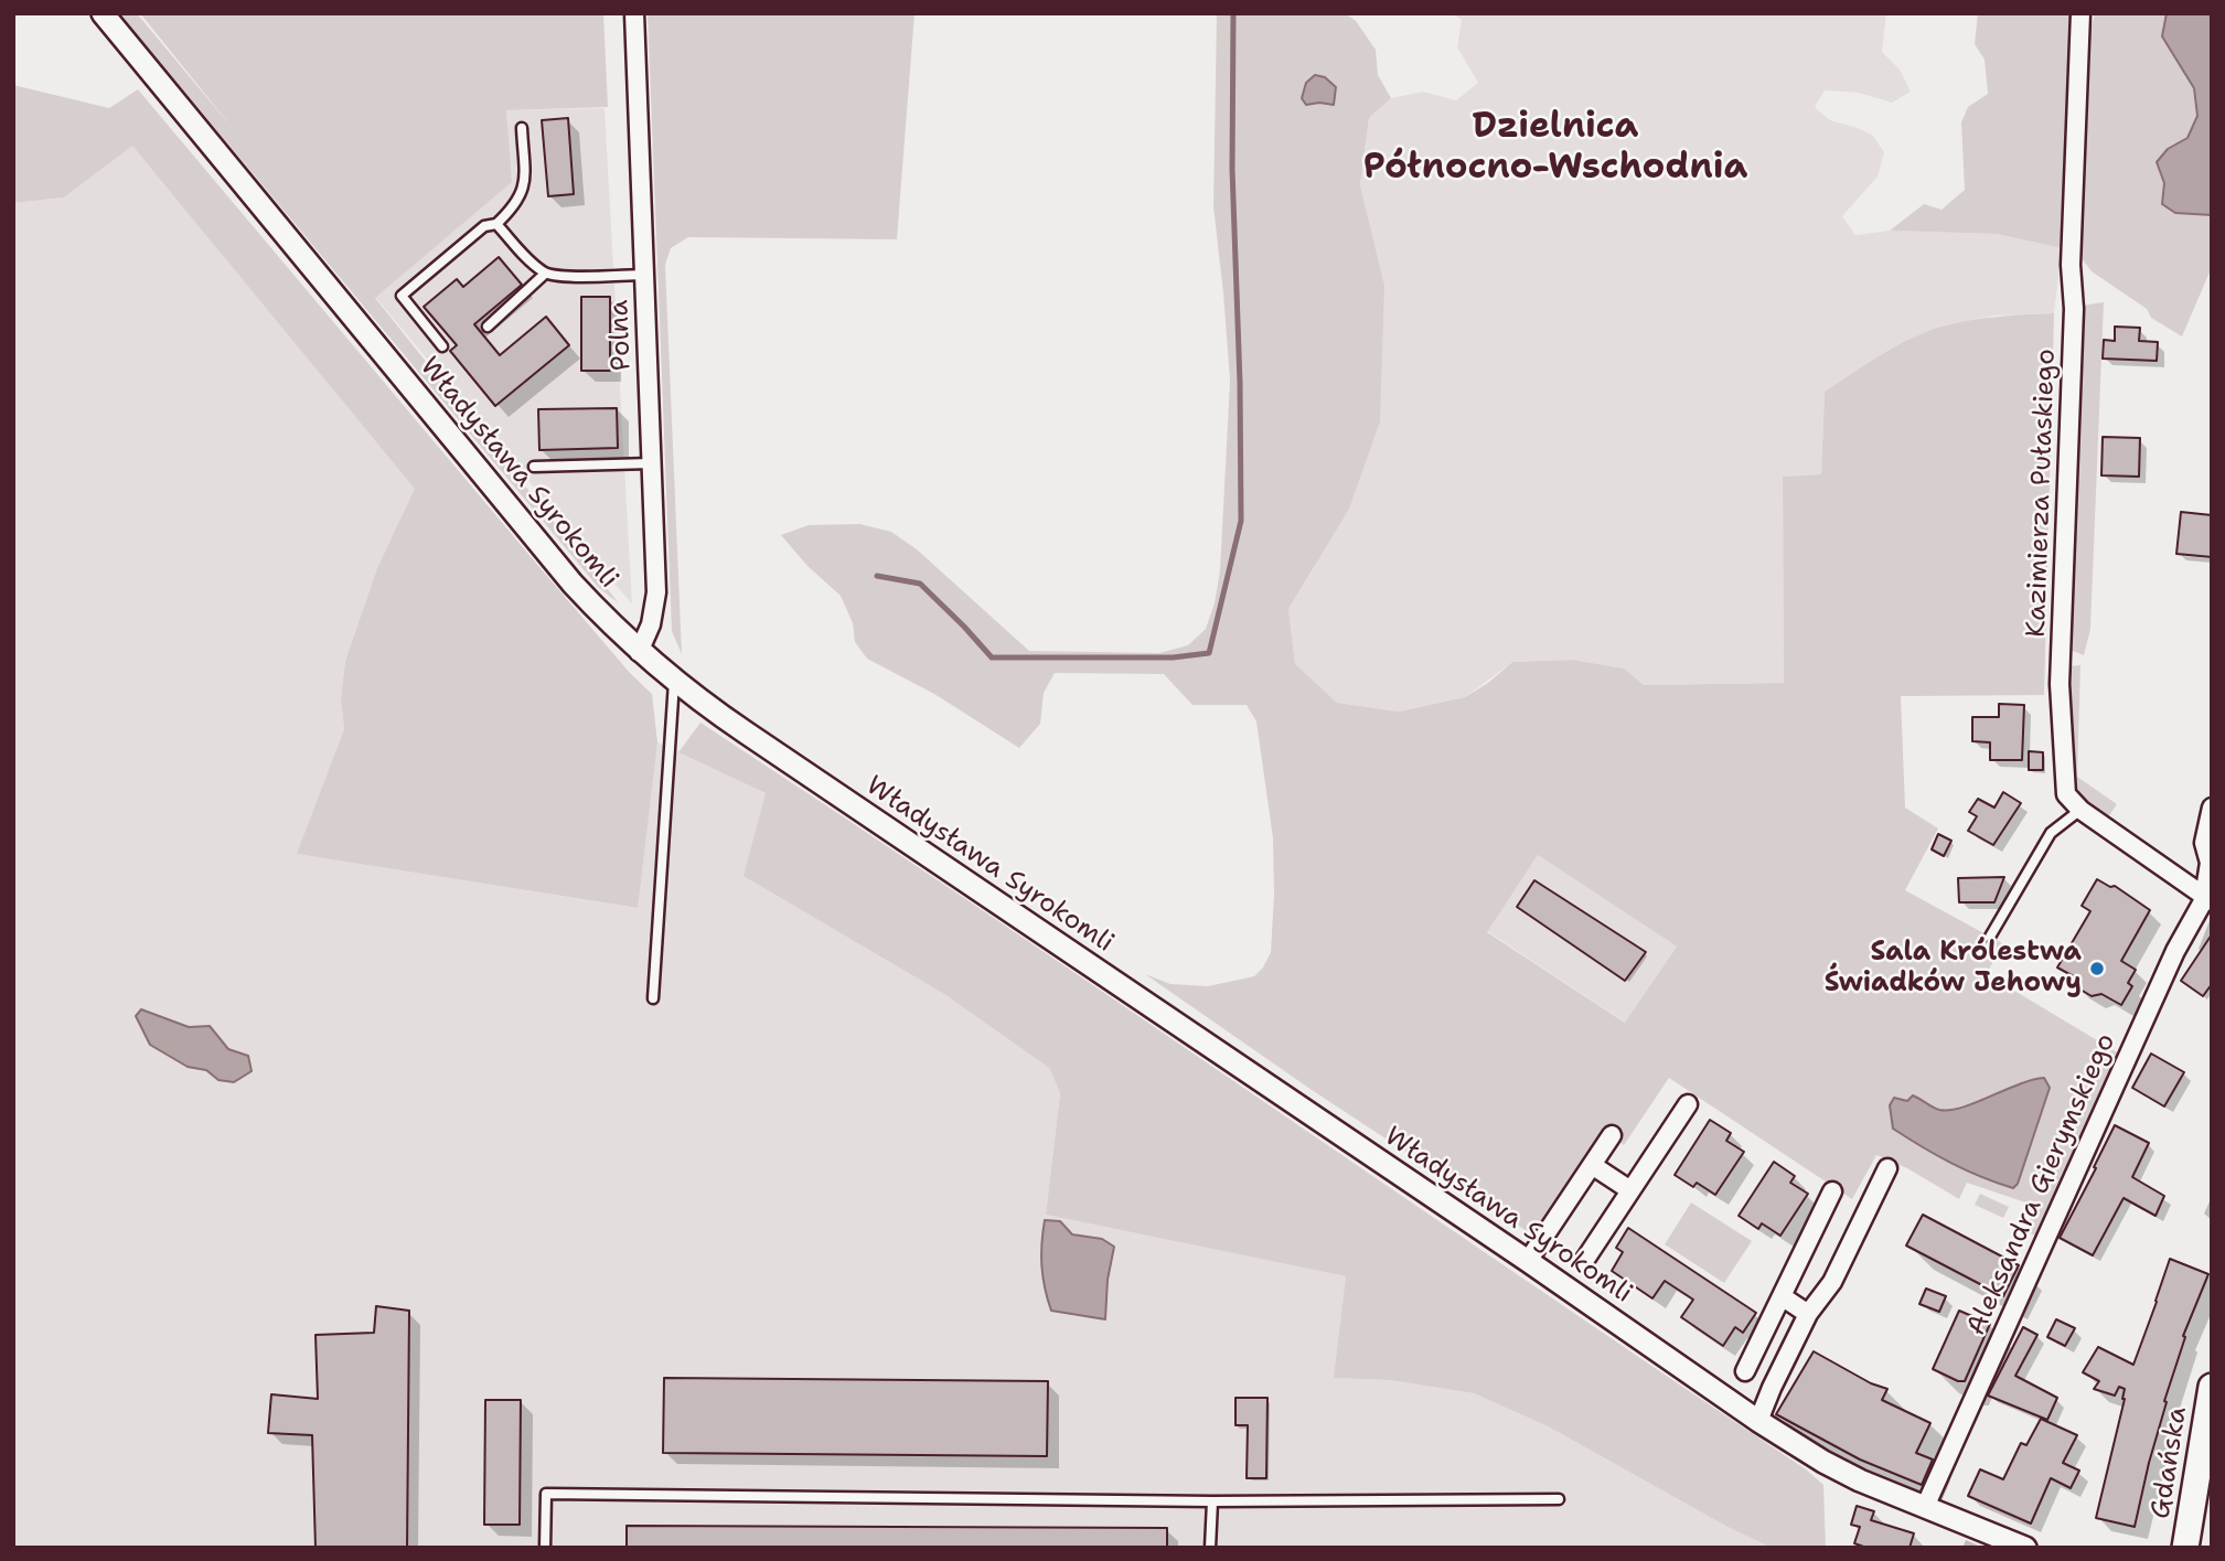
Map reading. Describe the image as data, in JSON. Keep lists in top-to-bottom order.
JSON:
{
  "streets": {
    "main road": ["Gdańska"],
    "street": [
      "Polna",
      "Władysława Syrokomli",
      "Kazimierza Pułaskiego",
      "Aleksandra Gierymskiego"
    ]
  },
  "crossings": [
    ["Polna", "Władysława Syrokomli"],
    ["Władysława Syrokomli", "Aleksandra Gierymskiego"],
    ["Kazimierza Pułaskiego", "Aleksandra Gierymskiego"]
  ],
  "districts": ["Dzielnica Północno-Wschodnia"],
  "places": ["Sala Królestwa Świadków Jehowy"]
}
